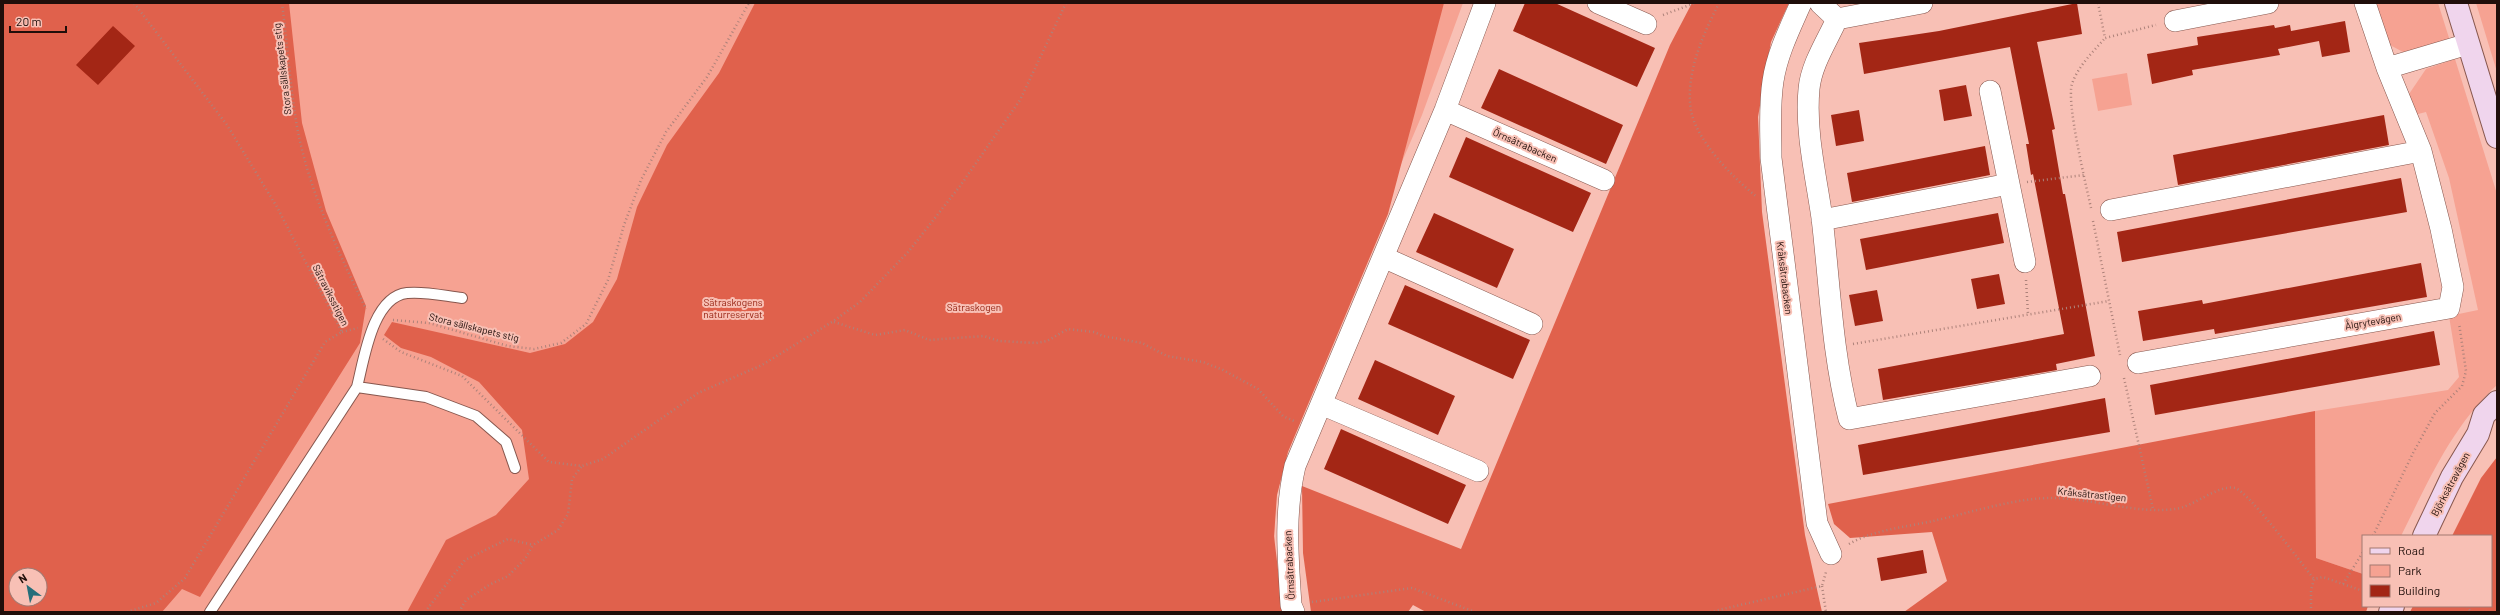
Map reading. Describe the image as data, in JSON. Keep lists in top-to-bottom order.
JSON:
{
  "streets": {
    "street": [
      "Örnsätrabacken",
      "Kråksätrabacken",
      "Ålgrytevägen",
      "Björksätravägen"
    ],
    "path": ["Stora sällskapets stig", "Sätraviksstigen", "Kråksätrastigen"]
  },
  "crossings": [
    ["Kråksätrabacken", "Kråksätrastigen"]
  ],
  "parks": ["Sätraskogens naturreservat", "Sätraskogen"],
  "legend": ["Road", "Park", "Building"],
  "scale_bar": "20 m",
  "north": "top left"
}
